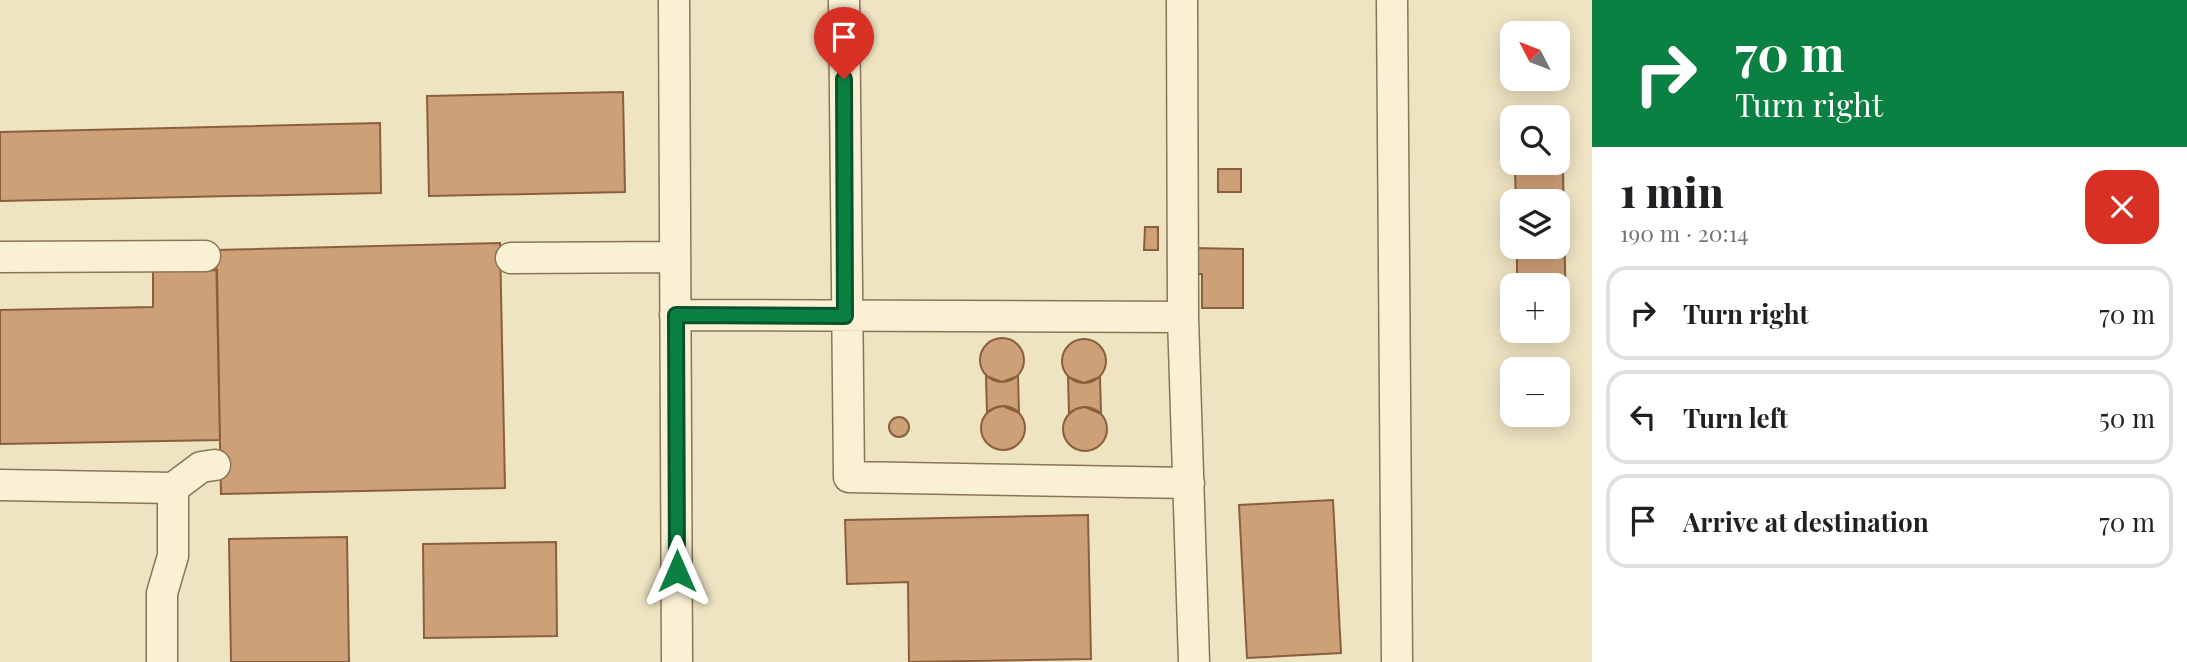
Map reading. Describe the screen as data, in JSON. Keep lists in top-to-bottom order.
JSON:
{
  "north": "top left",
  "page": {
    "turn": ["70 m", "Turn right"],
    "map_buttons": ["+", "−"],
    "heading": ["1 min", "190 m · 20:14"],
    "list": [
      {
        "name": "Turn right",
        "value": "70 m"
      },
      {
        "name": "Turn left",
        "value": "50 m"
      },
      {
        "name": "Arrive at destination",
        "value": "70 m"
      }
    ]
  }
}
